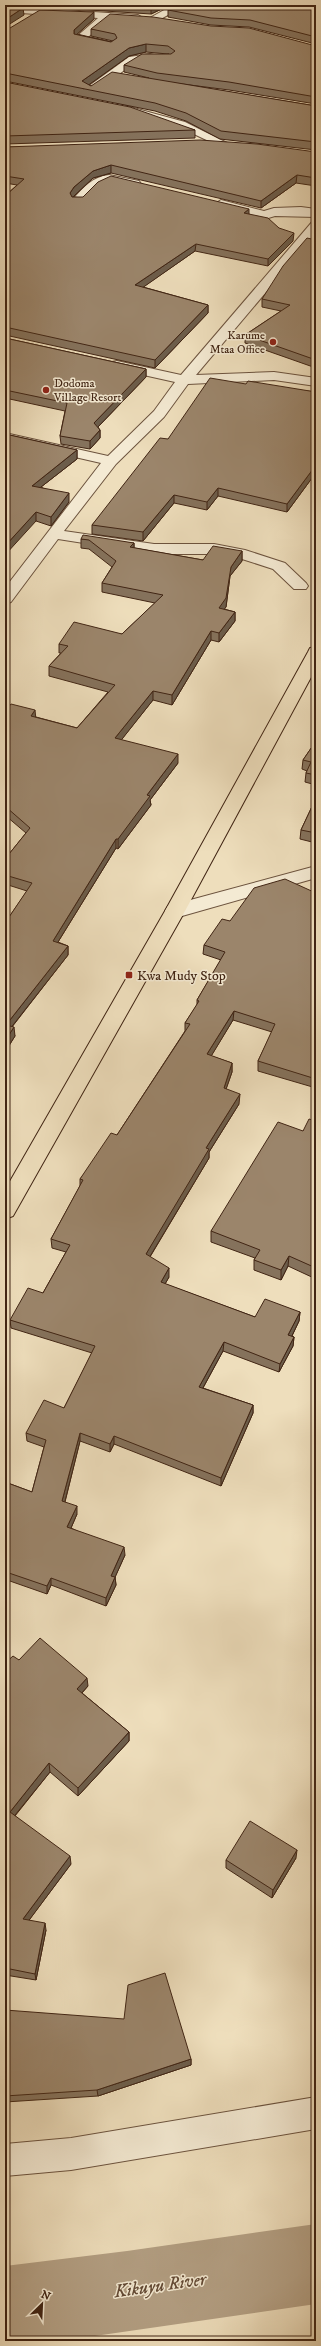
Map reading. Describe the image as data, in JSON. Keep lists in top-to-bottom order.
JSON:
{
  "water": ["Kikuyu River"],
  "places": {
    "other": ["Karume Mtaa Office", "Dodoma Village Resort"],
    "transit": ["Kwa Mudy Stop"]
  },
  "north": "top right"
}
